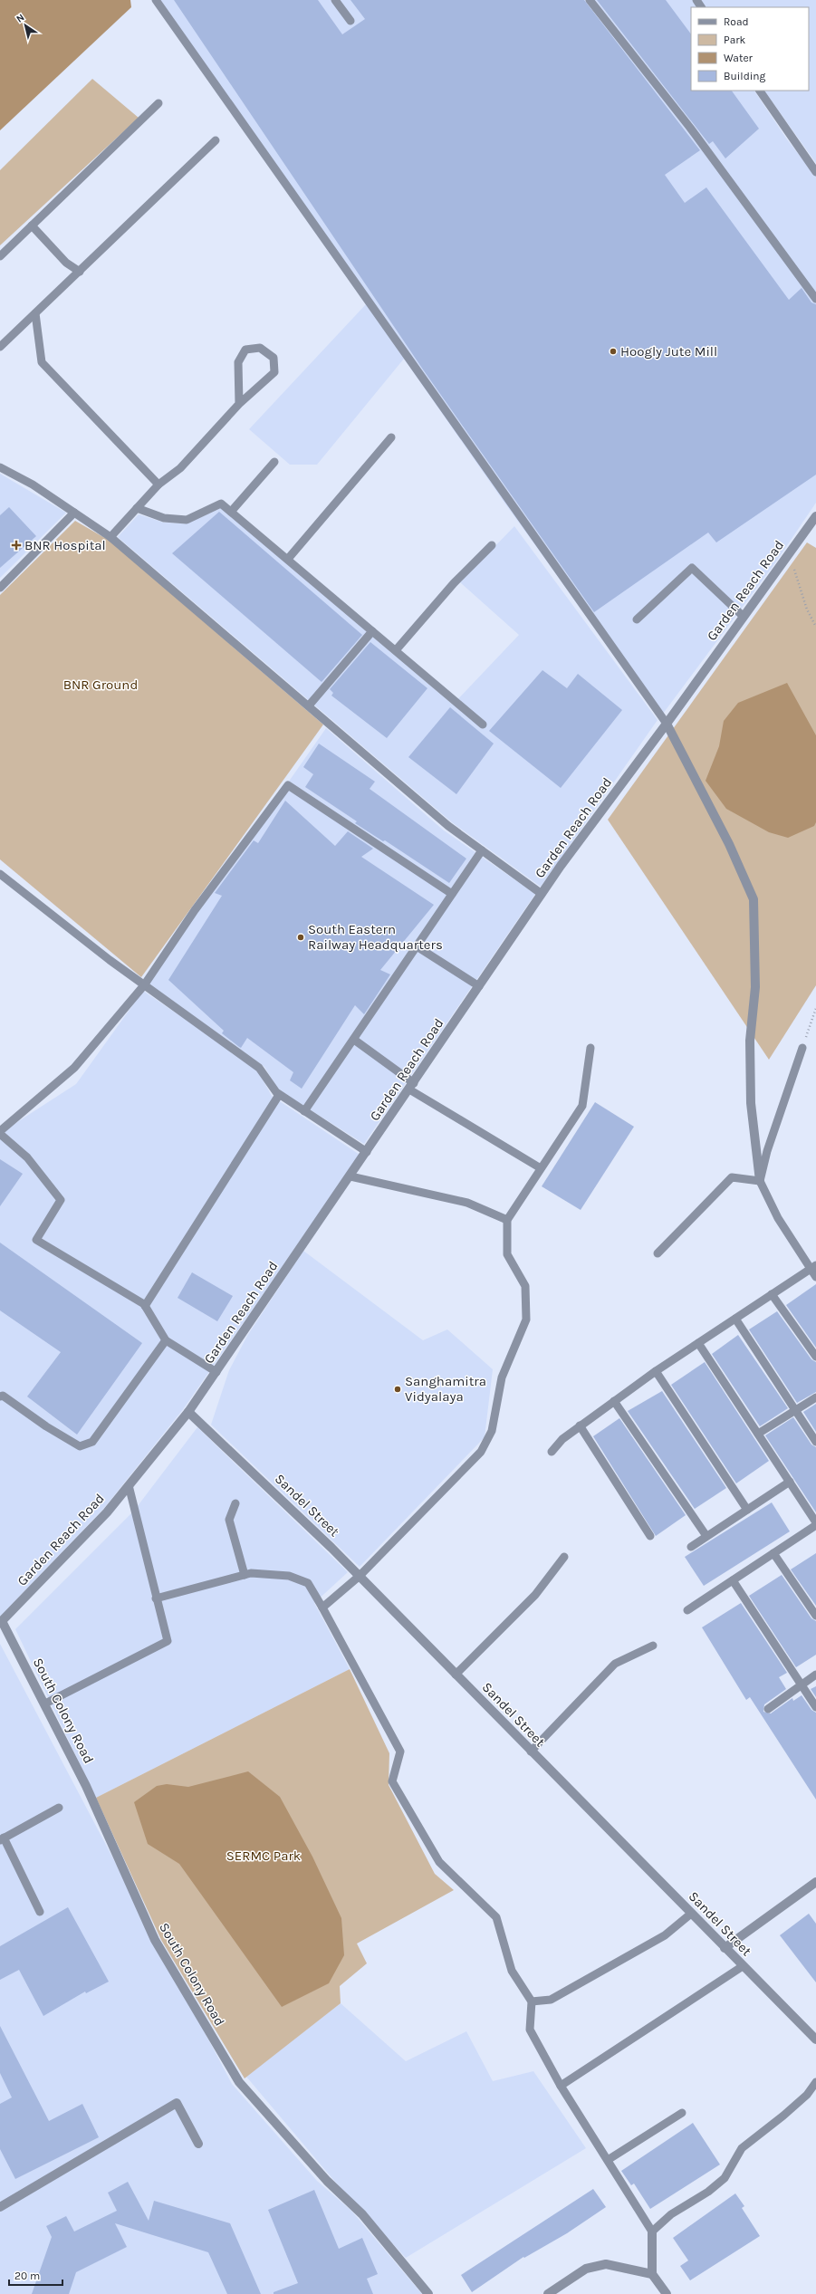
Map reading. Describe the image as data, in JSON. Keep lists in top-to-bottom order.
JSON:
{
  "streets": {
    "street": ["Garden Reach Road", "Sandel Street", "South Colony Road"]
  },
  "crossings": [
    ["Garden Reach Road", "Sandel Street"],
    ["Garden Reach Road", "South Colony Road"]
  ],
  "parks": ["BNR Ground", "SERMC Park"],
  "places": {
    "other": ["Hoogly Jute Mill", "South Eastern Railway Headquarters", "Sanghamitra Vidyalaya"],
    "health": ["BNR Hospital"]
  },
  "legend": [
    "Road",
    "Park",
    "Water",
    "Building"
  ],
  "scale_bar": "20 m",
  "north": "top left"
}
